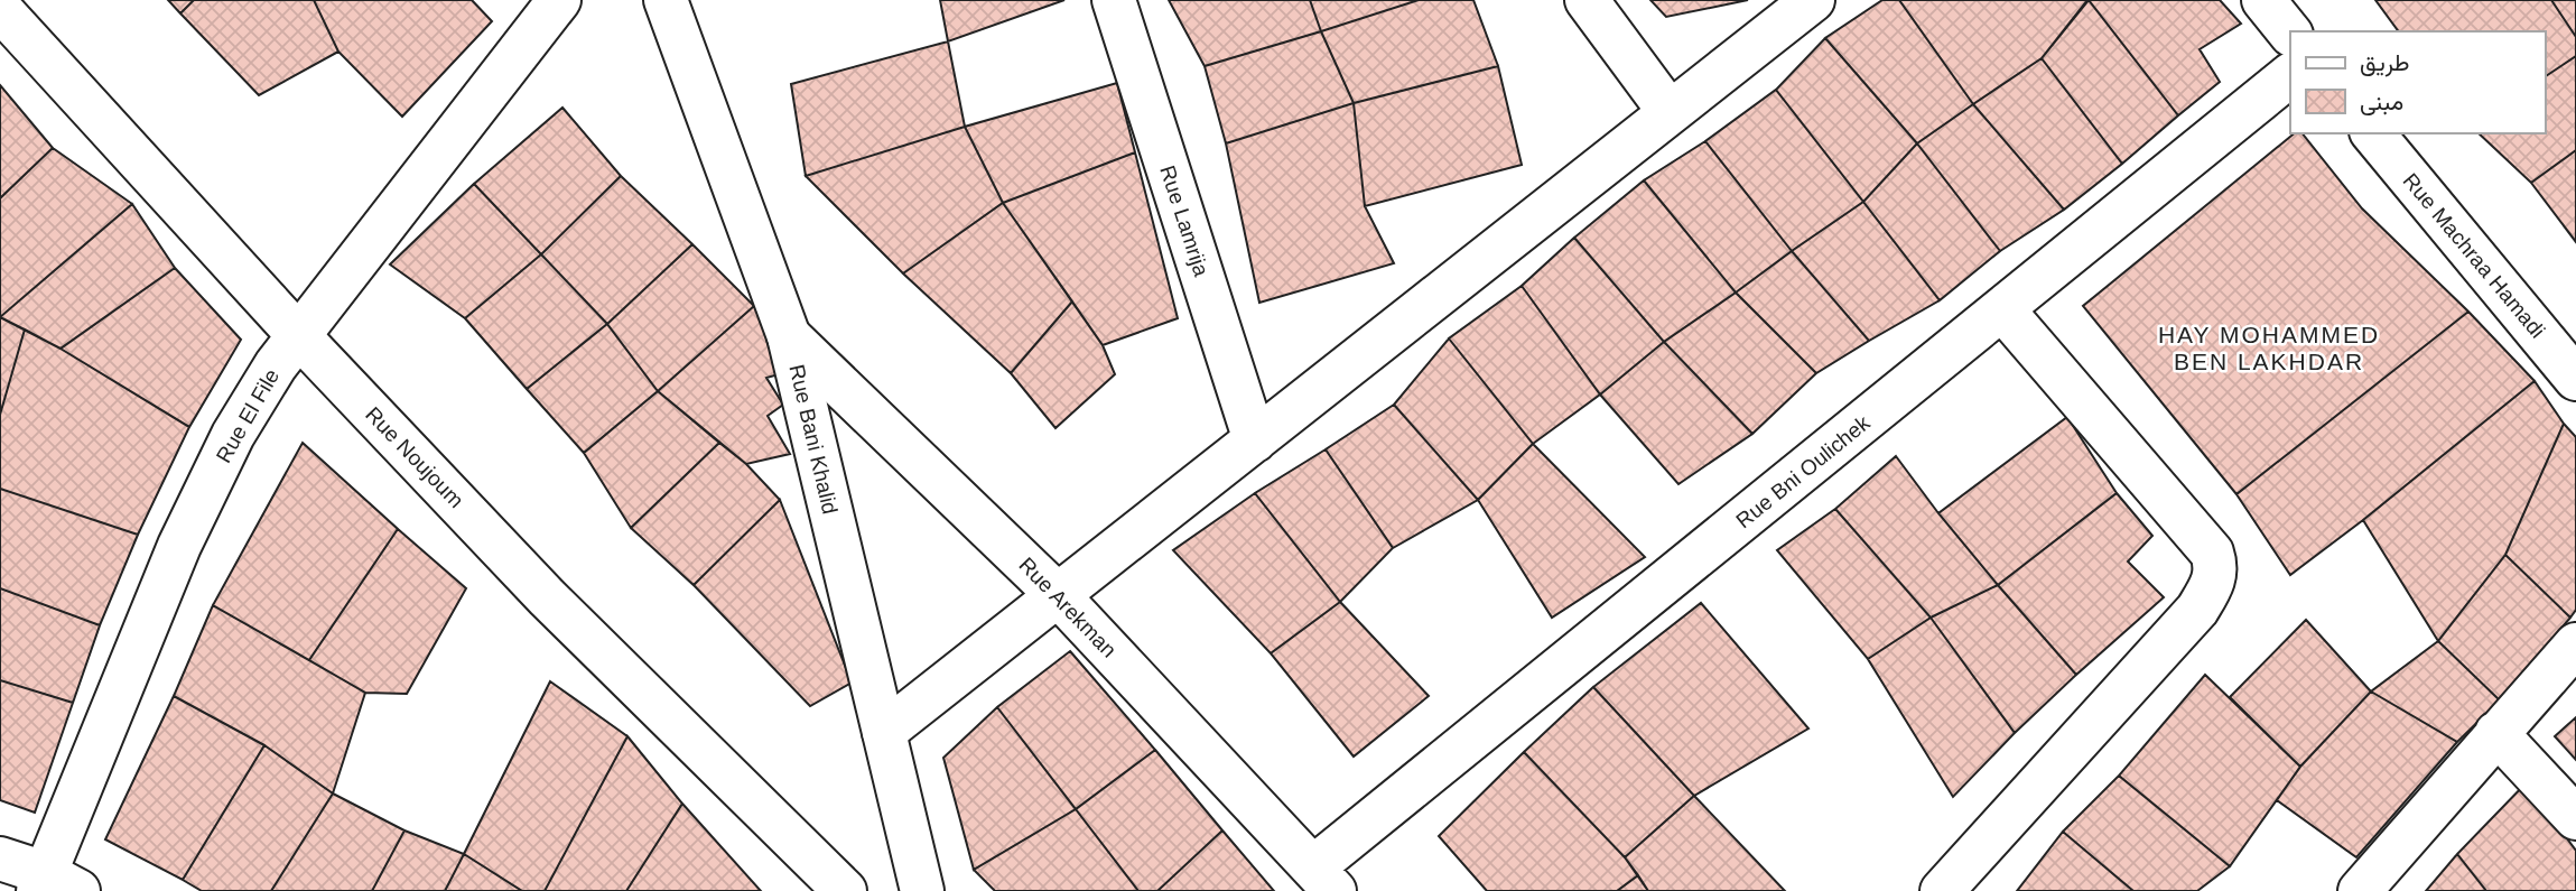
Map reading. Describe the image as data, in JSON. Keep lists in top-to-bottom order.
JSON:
{
  "streets": {
    "street": [
      "Rue Lamrija",
      "Rue Machraa Hamadi",
      "Rue El File",
      "Rue Bani Khalid",
      "Rue Noujoum",
      "Rue Bni Oulichek",
      "Rue Arekman"
    ]
  },
  "crossings": [
    ["Rue El File", "Rue Noujoum"],
    ["Rue Bani Khalid", "Rue Arekman"],
    ["Rue Bni Oulichek", "Rue Arekman"]
  ],
  "districts": ["HAY MOHAMMED BEN LAKHDAR"],
  "legend": ["طريق", "مبنى"]
}
